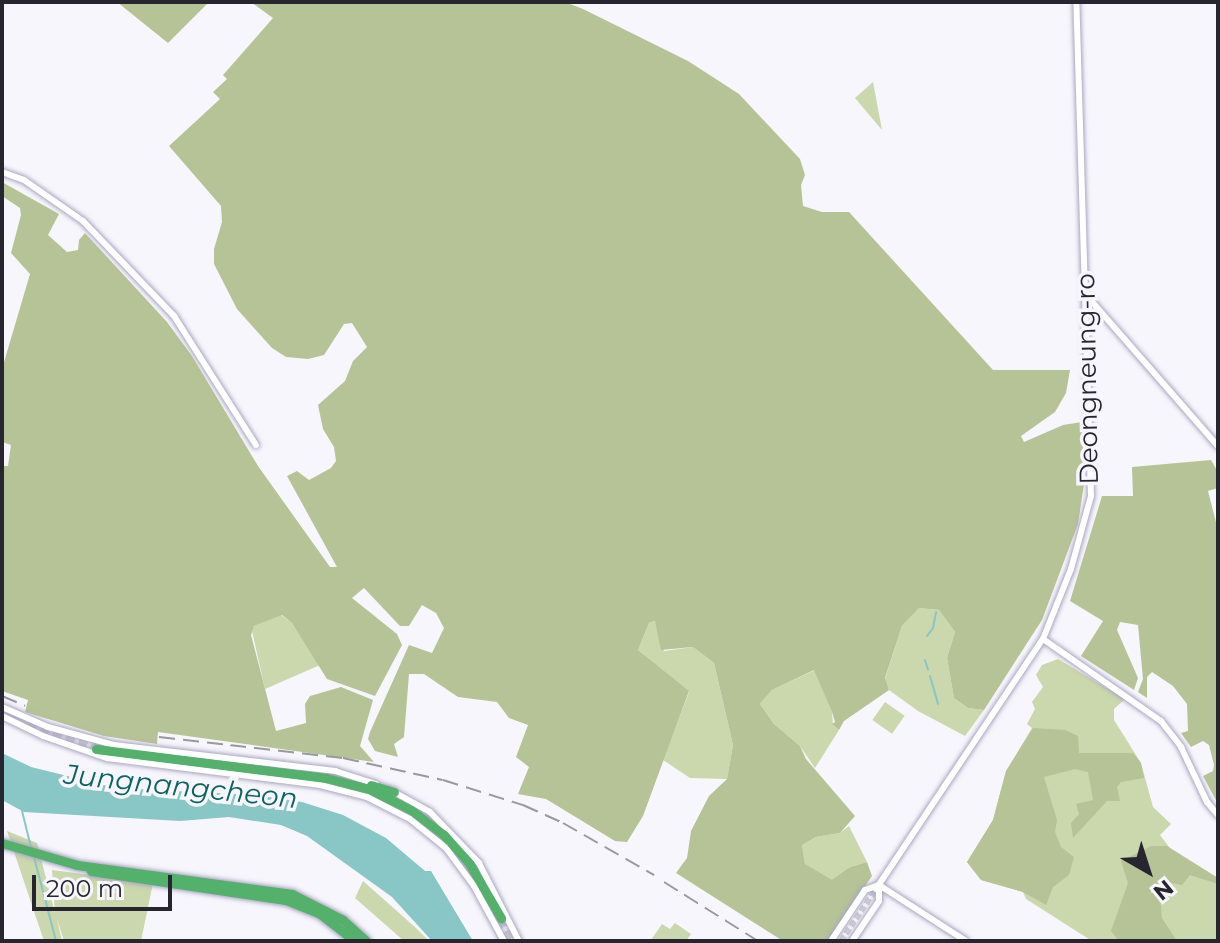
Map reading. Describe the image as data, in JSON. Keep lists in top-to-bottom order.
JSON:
{
  "streets": {
    "main road": ["Deongneung-ro"]
  },
  "water": ["Jungnangcheon"],
  "scale_bar": "200 m",
  "north": "bottom right"
}
